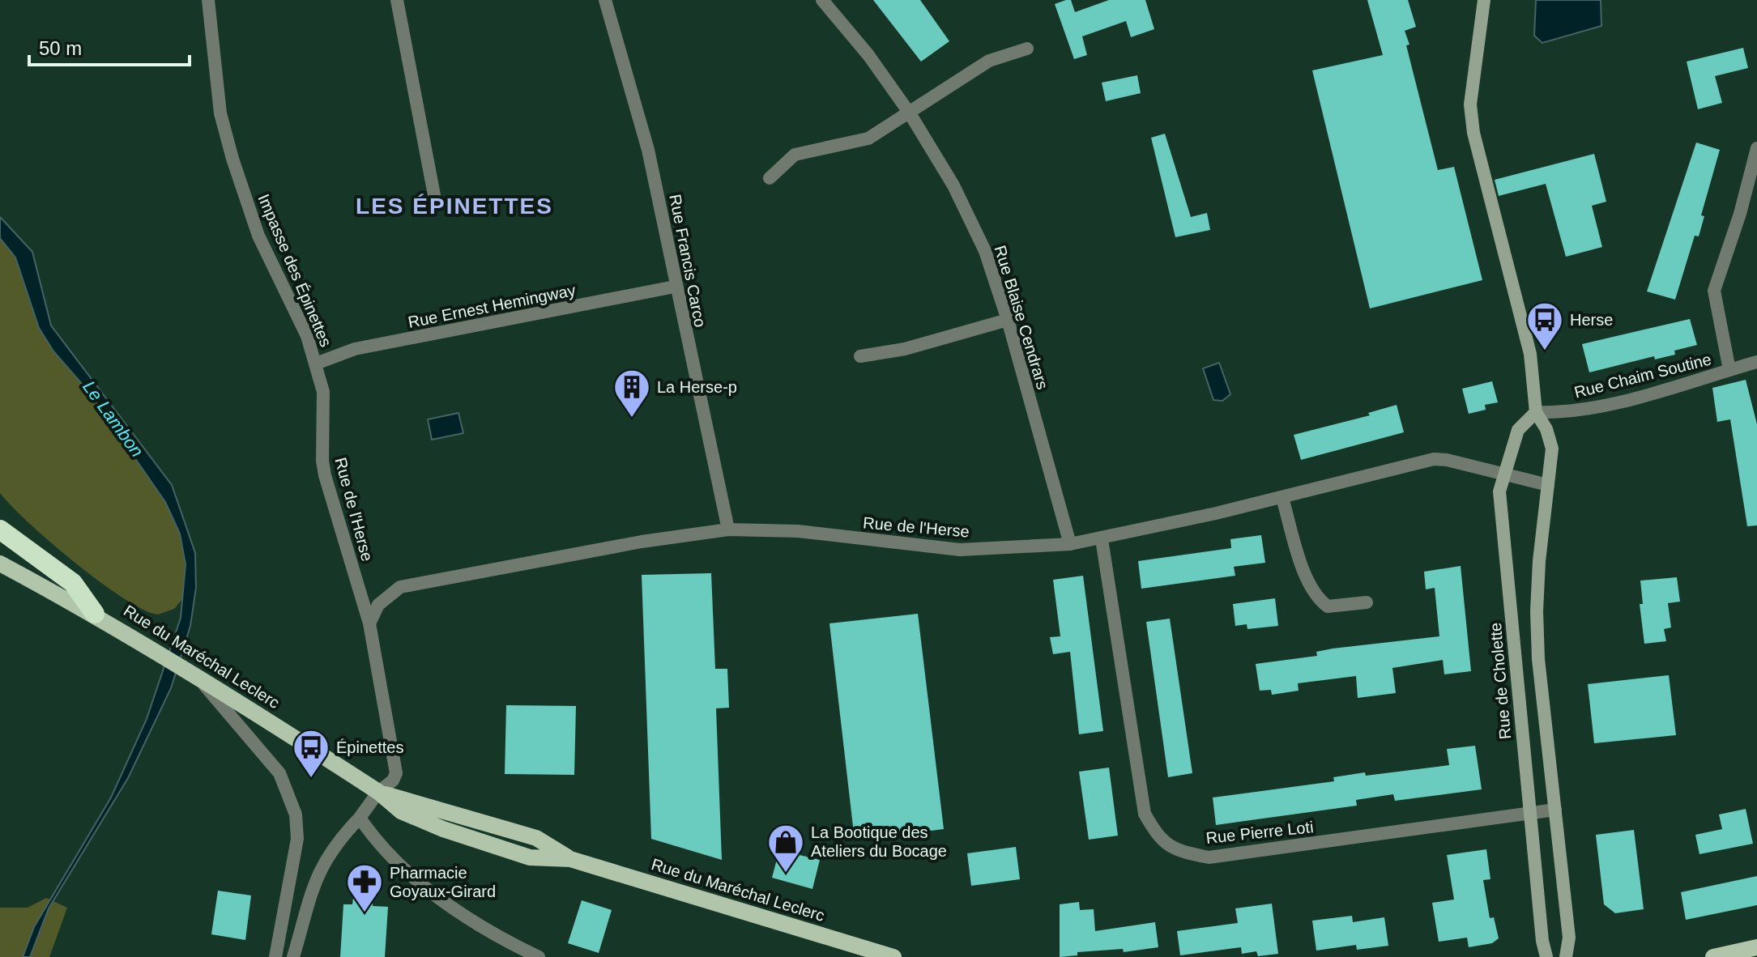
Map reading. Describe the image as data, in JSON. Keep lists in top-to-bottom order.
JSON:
{
  "streets": {
    "main road": ["Rue du Maréchal Leclerc"],
    "street": [
      "Rue Francis Carco",
      "Impasse des Épinettes",
      "Rue Ernest Hemingway",
      "Rue Blaise Cendrars",
      "Rue Chaim Soutine",
      "Rue de l'Herse",
      "Rue de Cholette",
      "Rue Pierre Loti"
    ]
  },
  "crossings": [
    ["Rue Francis Carco", "Rue Ernest Hemingway"],
    ["Rue Francis Carco", "Rue de l'Herse"],
    ["Impasse des Épinettes", "Rue Ernest Hemingway"],
    ["Impasse des Épinettes", "Rue de l'Herse"],
    ["Rue Ernest Hemingway", "Rue de l'Herse"],
    ["Rue Blaise Cendrars", "Rue de l'Herse"],
    ["Rue Chaim Soutine", "Rue de Cholette"],
    ["Rue de l'Herse", "Rue du Maréchal Leclerc"],
    ["Rue de l'Herse", "Rue de Cholette"],
    ["Rue de l'Herse", "Rue Pierre Loti"],
    ["Rue de Cholette", "Rue Pierre Loti"]
  ],
  "districts": ["LES ÉPINETTES"],
  "water": ["Le Lambon"],
  "places": {
    "bus stop": ["Herse", "Épinettes"],
    "building": ["La Herse-p"],
    "shop": ["La Bootique des Ateliers du Bocage"],
    "pharmacy": ["Pharmacie Goyaux-Girard"]
  },
  "scale_bar": "50 m"
}
